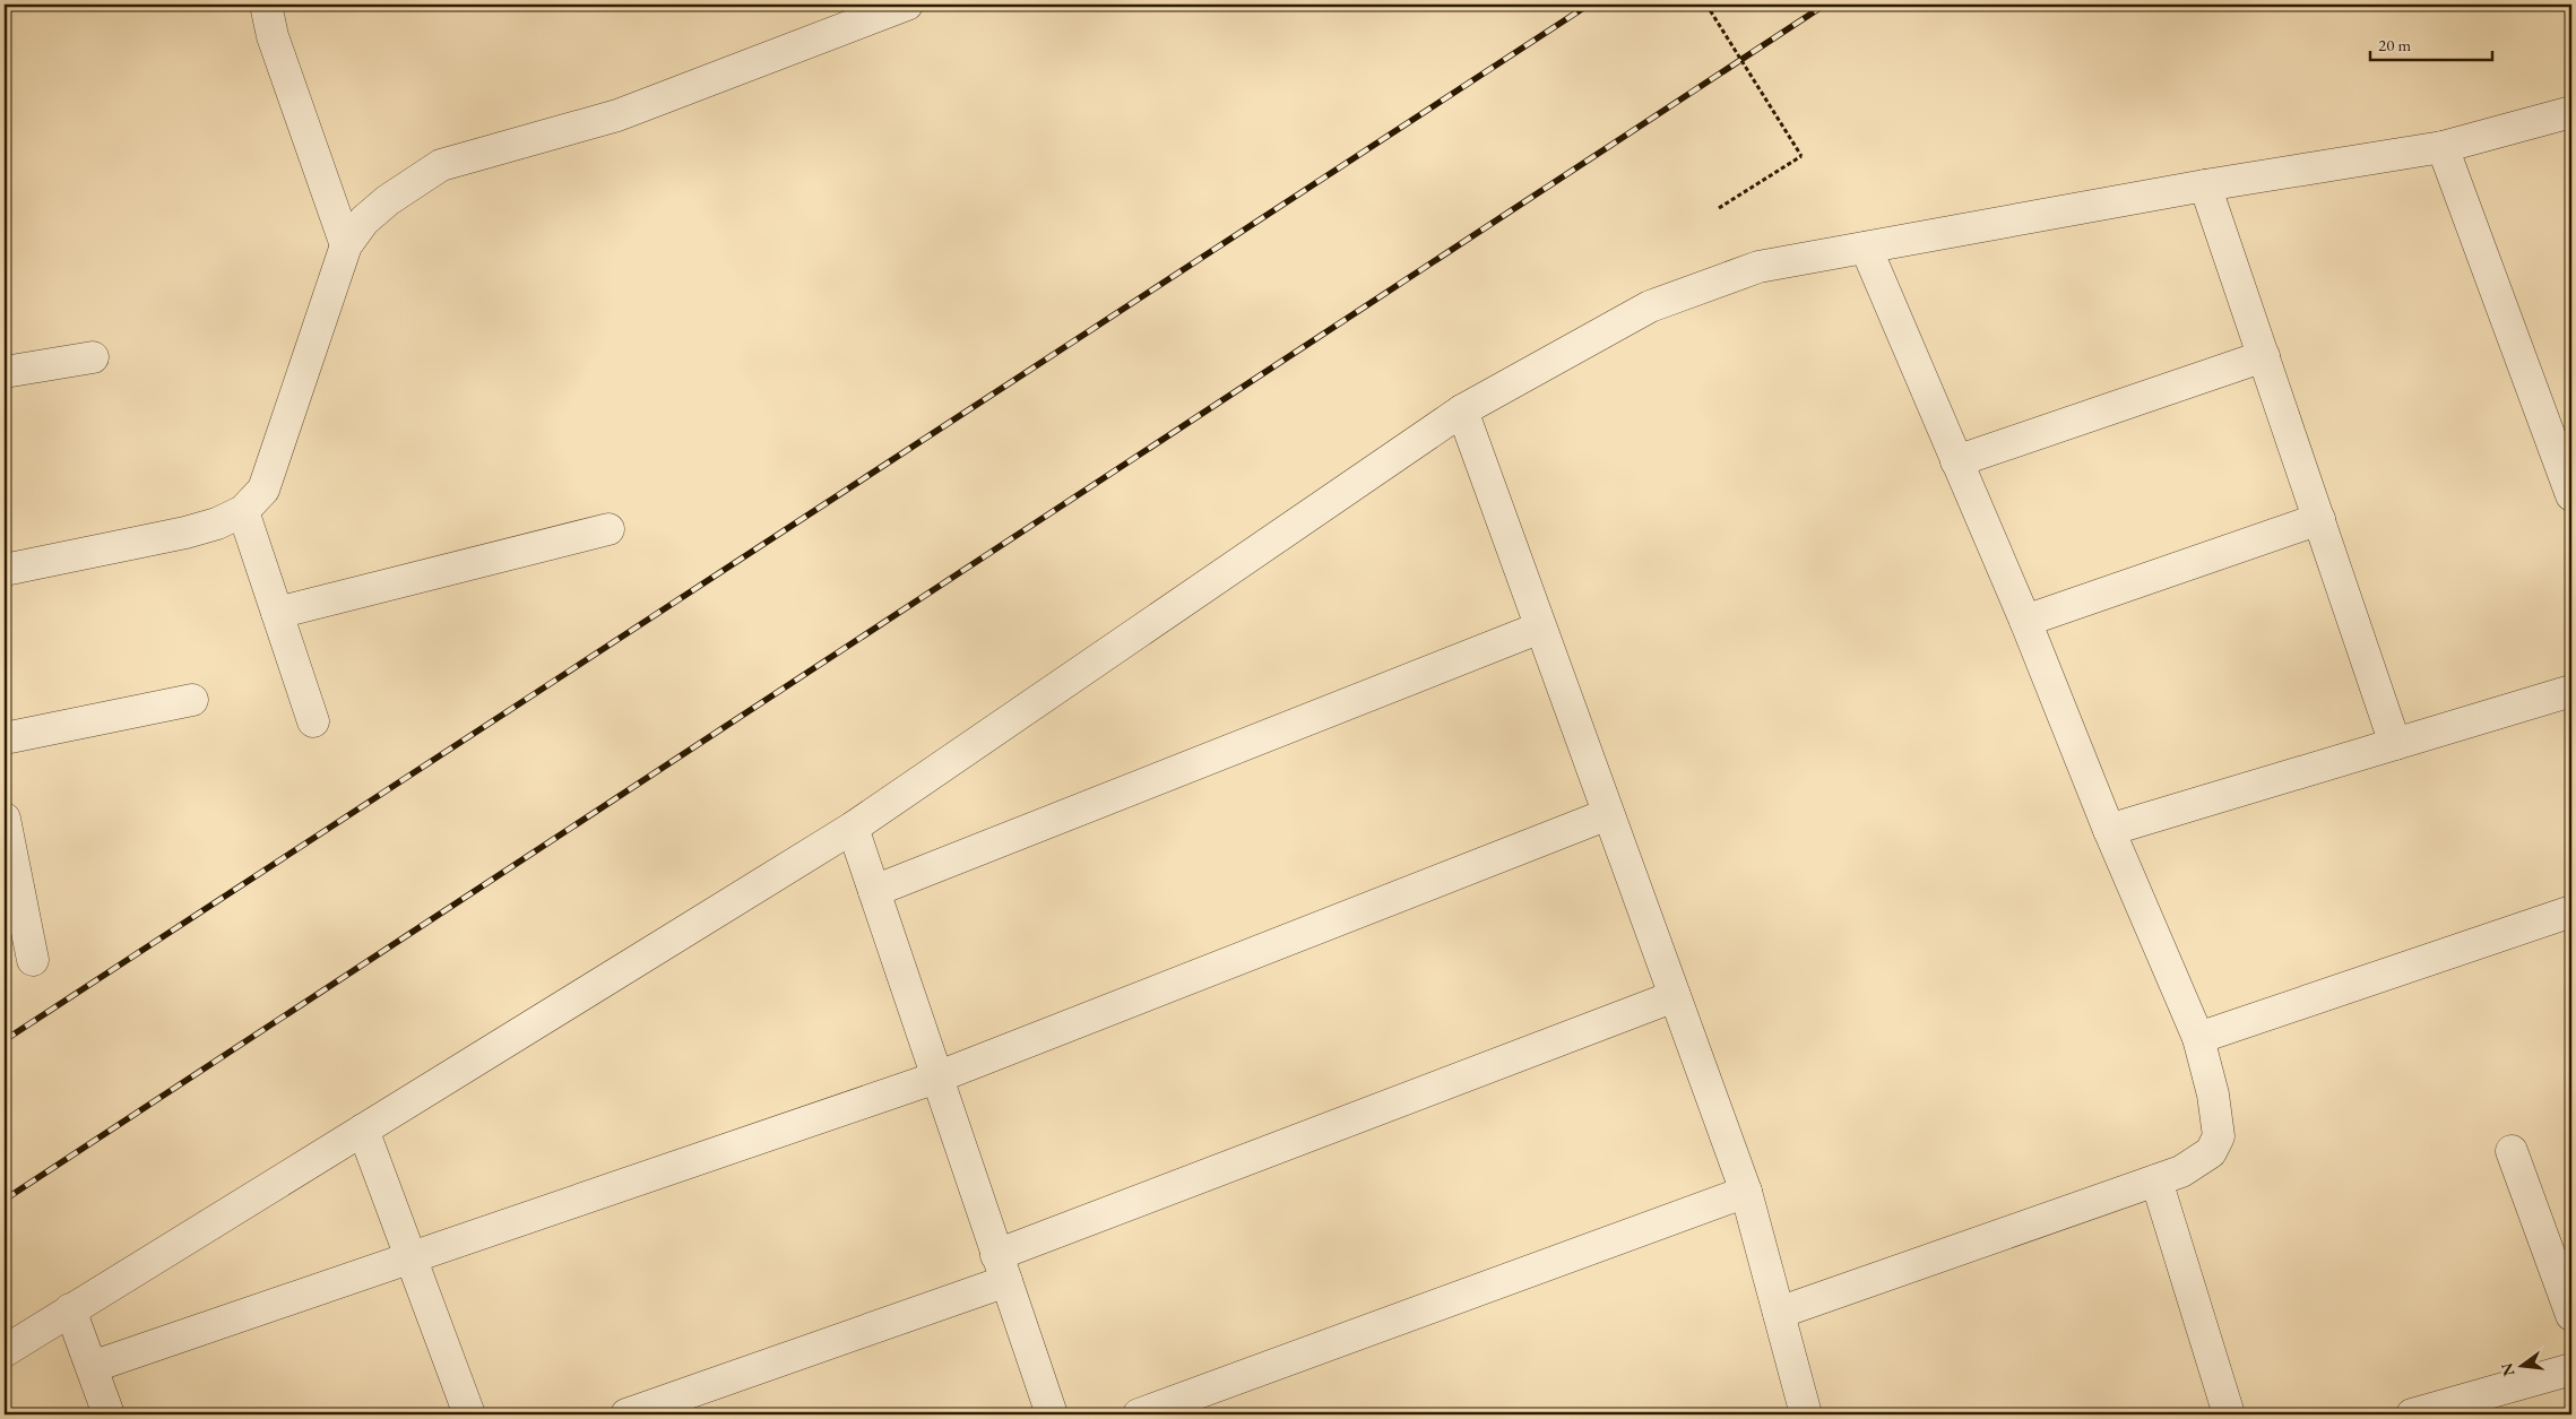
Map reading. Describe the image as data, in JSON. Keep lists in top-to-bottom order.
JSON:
{
  "scale_bar": "20 m",
  "north": "left"
}
